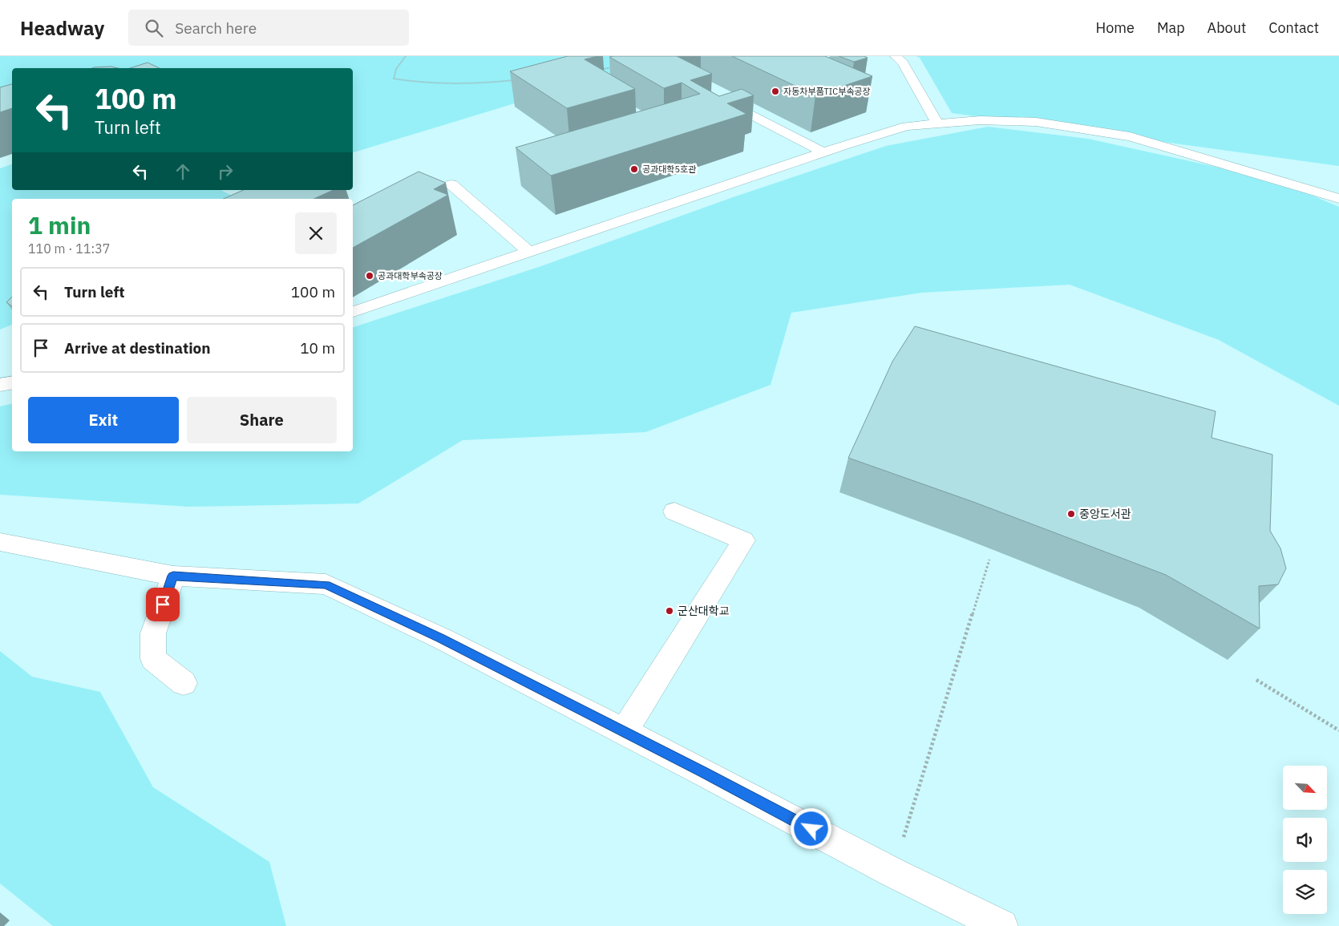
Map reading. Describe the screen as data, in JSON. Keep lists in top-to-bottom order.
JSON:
{
  "places": [
    "자동차부품TIC부속공장",
    "공과대학5호관",
    "공과대학부속공장",
    "중앙도서관",
    "군산대학교"
  ],
  "north": "bottom right",
  "page": {
    "header": "Headway",
    "search": "Search here",
    "nav": [
      "Home",
      "Map",
      "About",
      "Contact"
    ],
    "turn": ["100 m", "Turn left"],
    "heading": ["1 min", "110 m · 11:37"],
    "list": [
      {
        "name": "Turn left",
        "value": "100 m"
      },
      {
        "name": "Arrive at destination",
        "value": "10 m"
      }
    ],
    "buttons": ["Exit", "Share"]
  }
}
